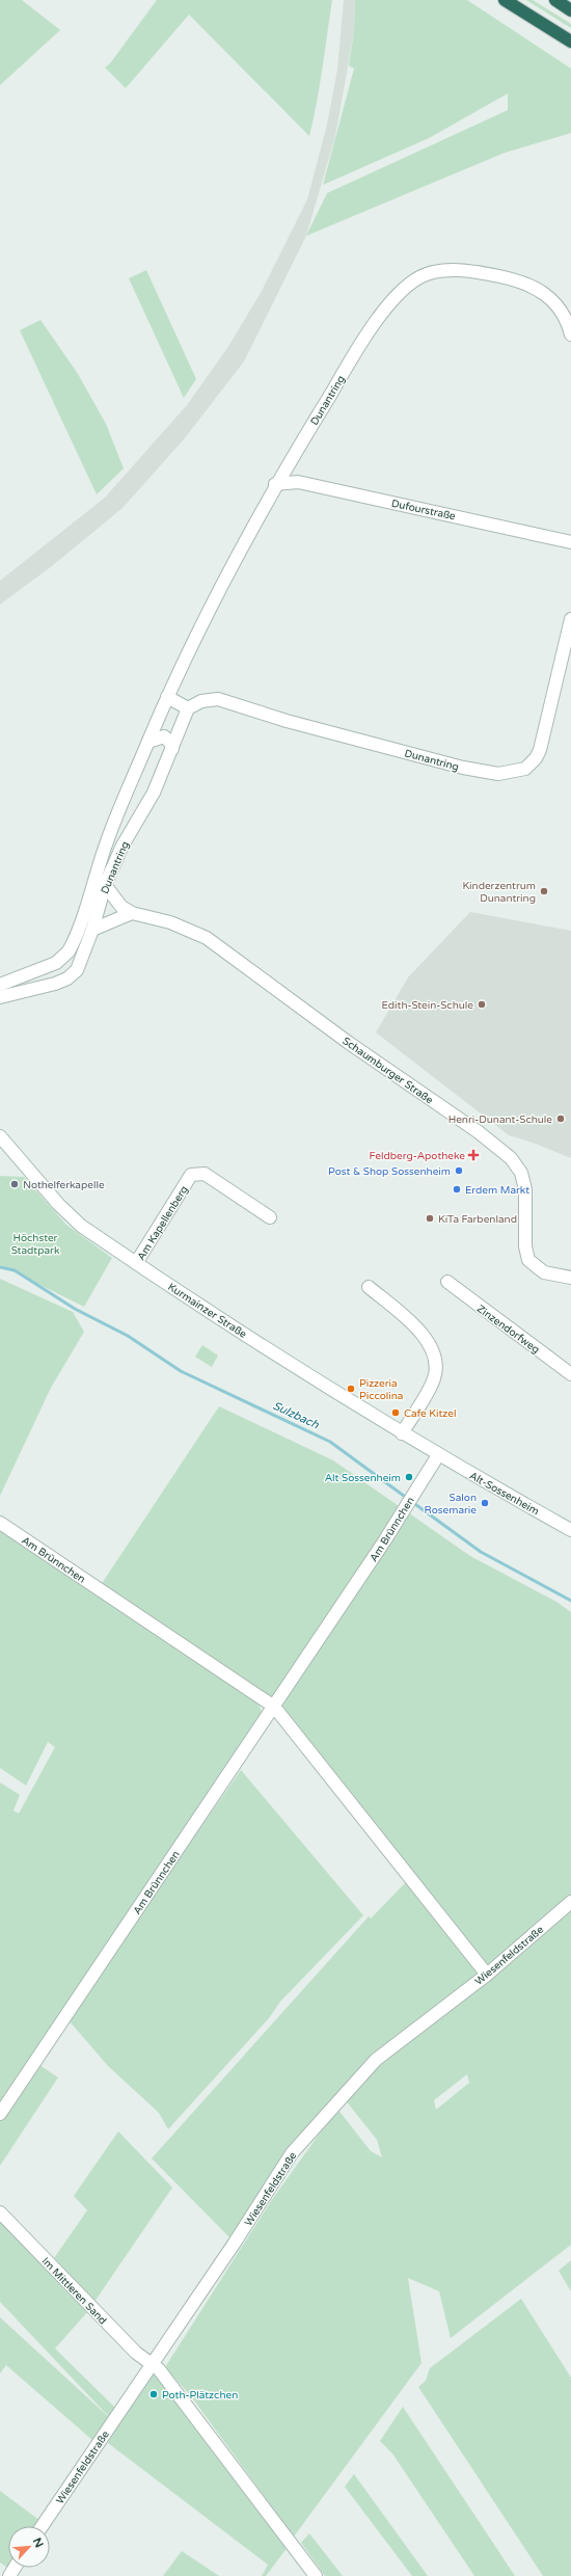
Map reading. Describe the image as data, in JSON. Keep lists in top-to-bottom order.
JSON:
{
  "streets": {
    "street": [
      "Dunantring",
      "Dufourstraße",
      "Schaumburger Straße",
      "Am Kapellenberg",
      "Kurmainzer Straße",
      "Zinzendorfweg",
      "Alt-Sossenheim",
      "Am Brünnchen",
      "Wiesenfeldstraße",
      "Im Mittleren Sand"
    ]
  },
  "crossings": [
    ["Dunantring", "Dufourstraße"],
    ["Dunantring", "Schaumburger Straße"],
    ["Am Kapellenberg", "Kurmainzer Straße"],
    ["Kurmainzer Straße", "Alt-Sossenheim"],
    ["Kurmainzer Straße", "Am Brünnchen"],
    ["Alt-Sossenheim", "Am Brünnchen"],
    ["Am Brünnchen", "Wiesenfeldstraße"],
    ["Wiesenfeldstraße", "Im Mittleren Sand"]
  ],
  "water": ["Sulzbach"],
  "parks": ["Höchster Stadtpark"],
  "places": {
    "other": [
      "Kinderzentrum Dunantring",
      "Edith-Stein-Schule",
      "Henri-Dunant-Schule",
      "Post & Shop Sossenheim",
      "Nothelferkapelle",
      "Erdem Markt",
      "KiTa Farbenland",
      "Pizzeria Piccolina",
      "Cafe Kitzel",
      "Alt Sossenheim",
      "Salon Rosemarie",
      "Poth-Plätzchen"
    ],
    "health": ["Feldberg-Apotheke"]
  },
  "north": "top right"
}
